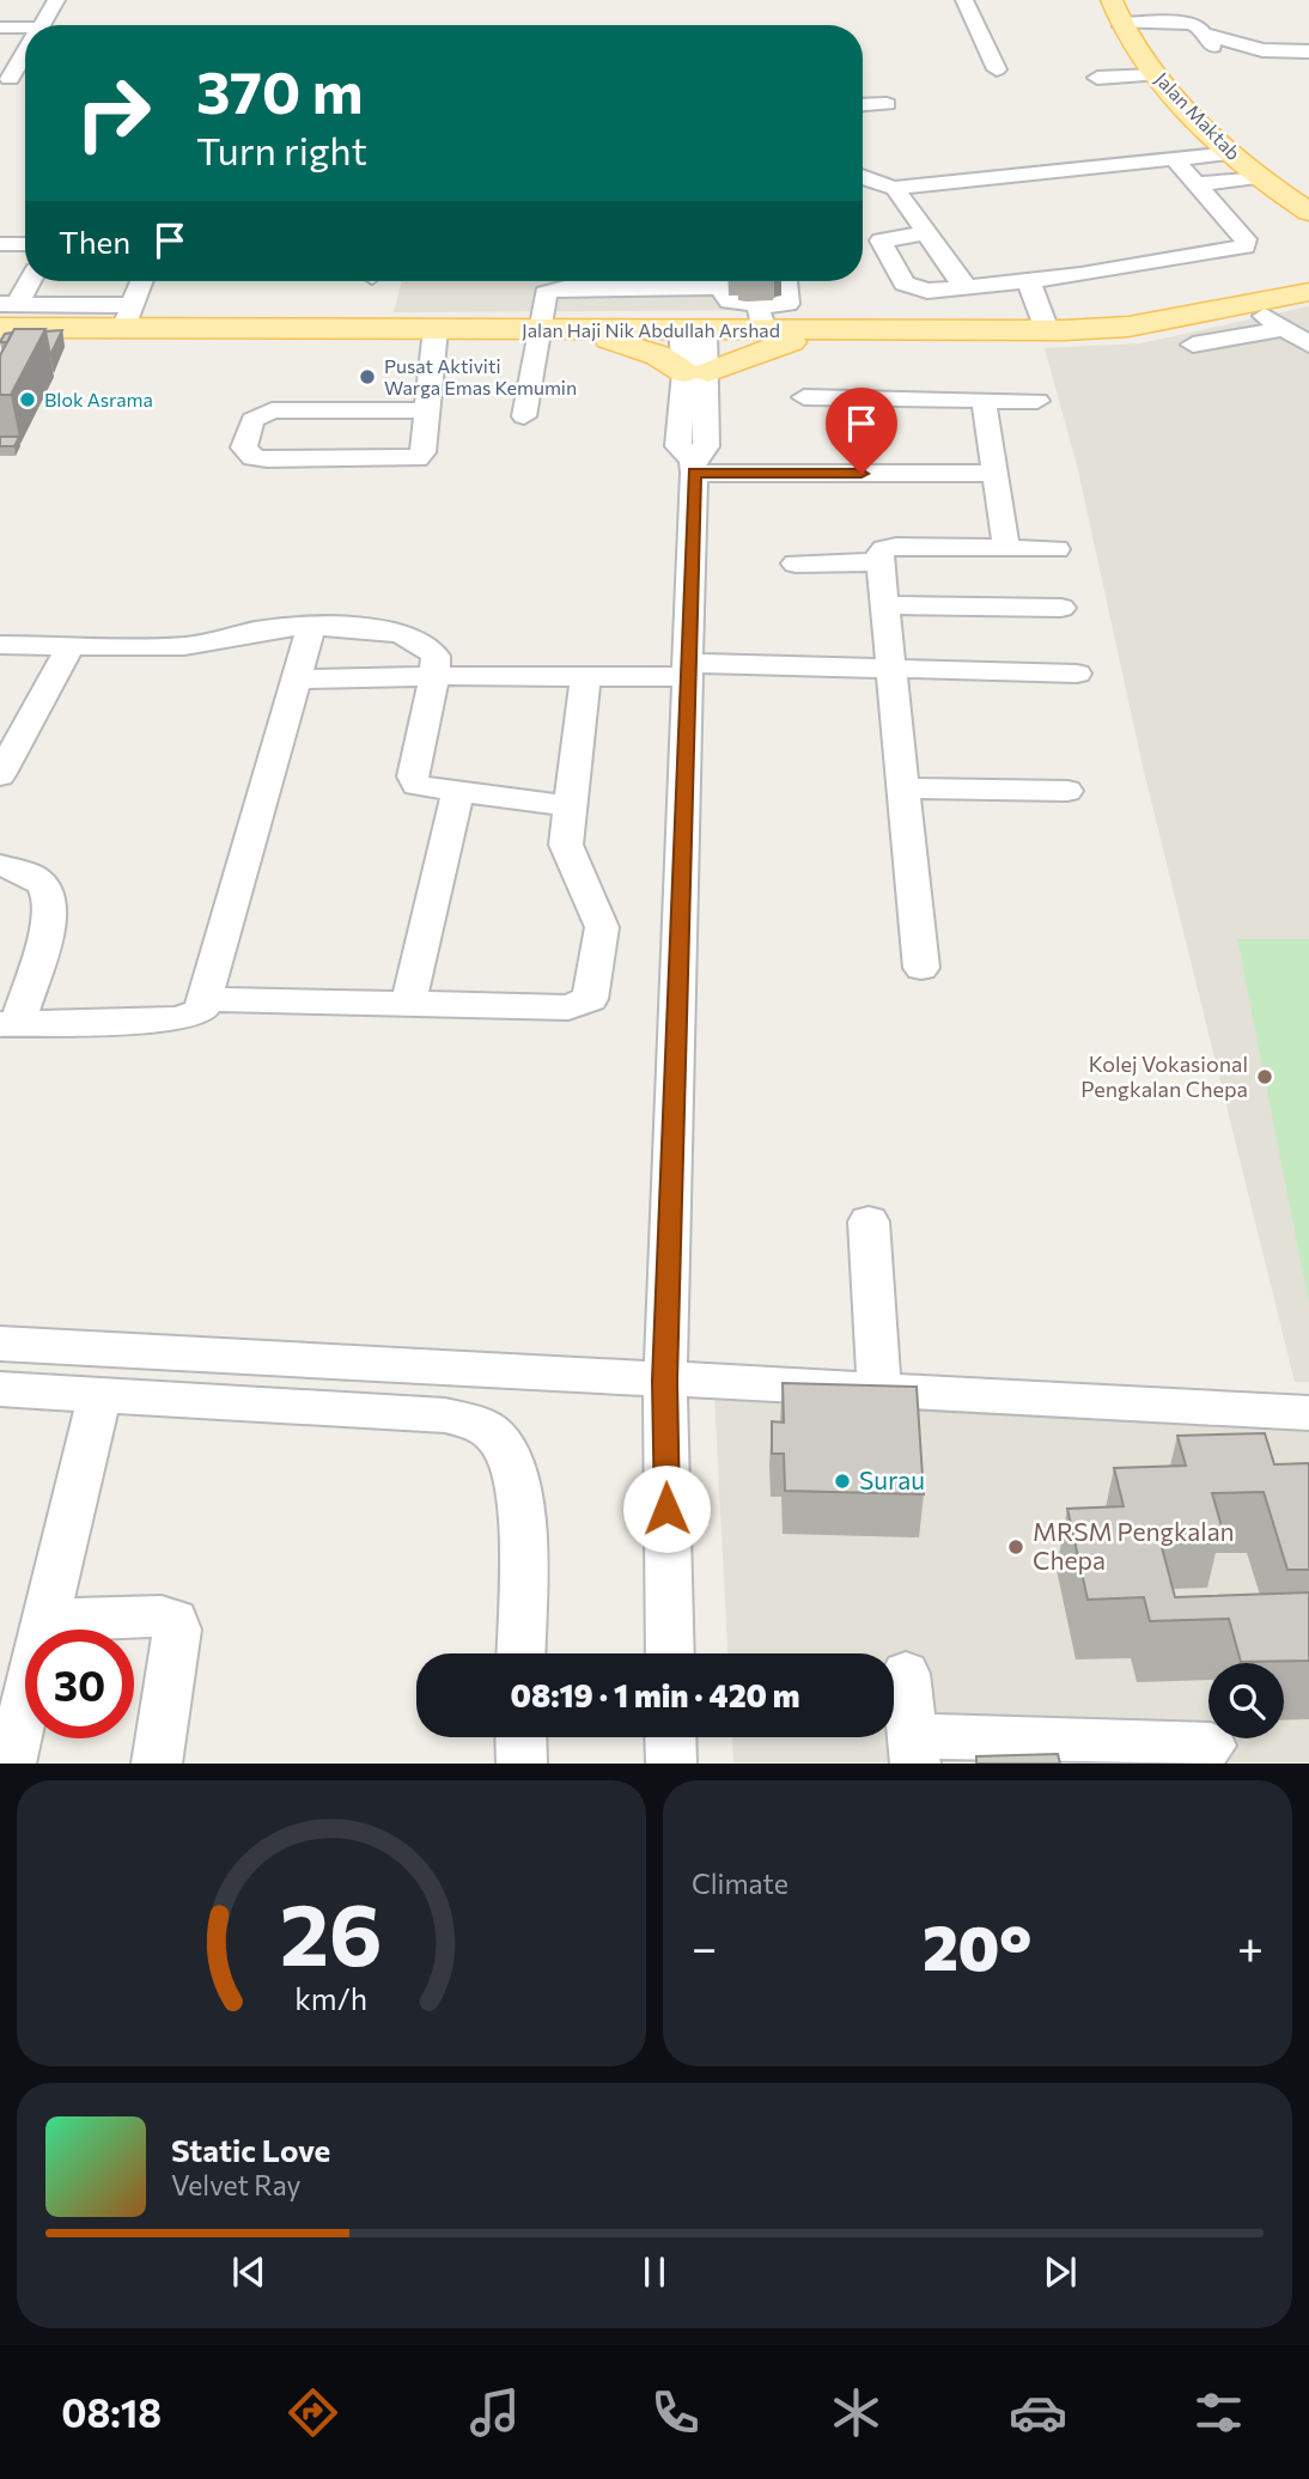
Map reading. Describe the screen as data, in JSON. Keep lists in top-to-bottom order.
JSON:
{
  "streets": {
    "main road": ["Jalan Maktab", "Jalan Haji Nik Abdullah Arshad"]
  },
  "places": [
    "Pusat Aktiviti Warga Emas Kemumin",
    "Blok Asrama",
    "Kolej Vokasional Pengkalan Chepa",
    "Surau",
    "MRSM Pengkalan Chepa"
  ],
  "page": {
    "turn": ["370 m", "Turn right"],
    "then": "Then",
    "limit": "30",
    "trip": "08:19 · 1 min · 420 m",
    "tile": "Climate",
    "heat": ["−", "20°", "+"],
    "song": ["Static Love", "Velvet Ray"],
    "tabs": "08:18",
    "gauge": ["26", "km/h"]
  }
}
